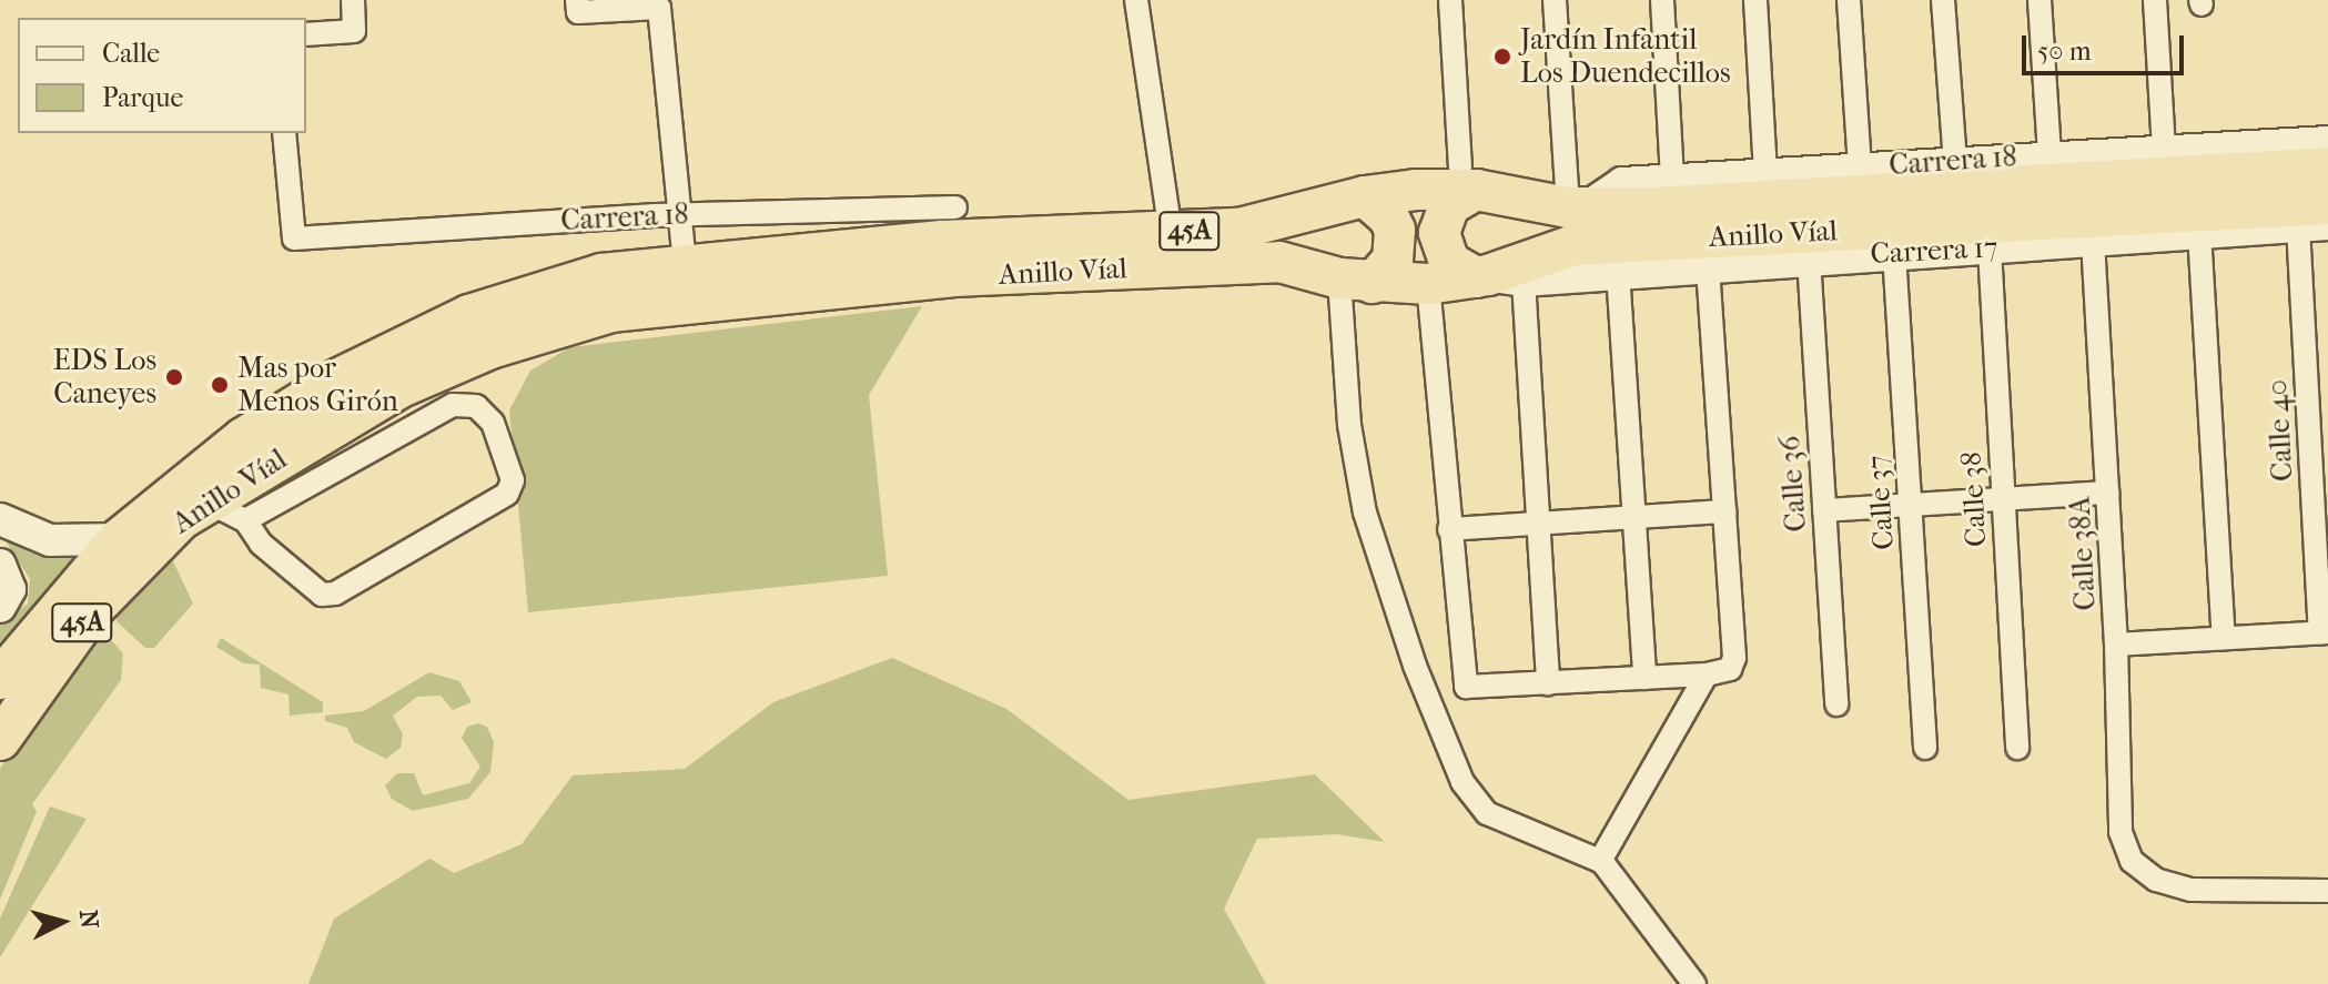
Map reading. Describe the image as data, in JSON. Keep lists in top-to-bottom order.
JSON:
{
  "streets": {
    "highway": ["45A", "Anillo Víal"],
    "street": [
      "Carrera 18",
      "Carrera 17",
      "Calle 40",
      "Calle 36",
      "Calle 38",
      "Calle 37",
      "Calle 38A"
    ]
  },
  "crossings": [
    ["Carrera 18", "Anillo Víal"],
    ["Anillo Víal", "Carrera 17"],
    ["Anillo Víal", "Calle 40"],
    ["Carrera 17", "Calle 40"],
    ["Carrera 17", "Calle 36"],
    ["Carrera 17", "Calle 38"],
    ["Carrera 17", "Calle 37"],
    ["Carrera 17", "Calle 38A"]
  ],
  "places": ["Jardín Infantil Los Duendecillos", "EDS Los Caneyes", "Mas por Menos Girón"],
  "legend": ["Calle", "Parque"],
  "scale_bar": "50 m",
  "north": "right"
}
